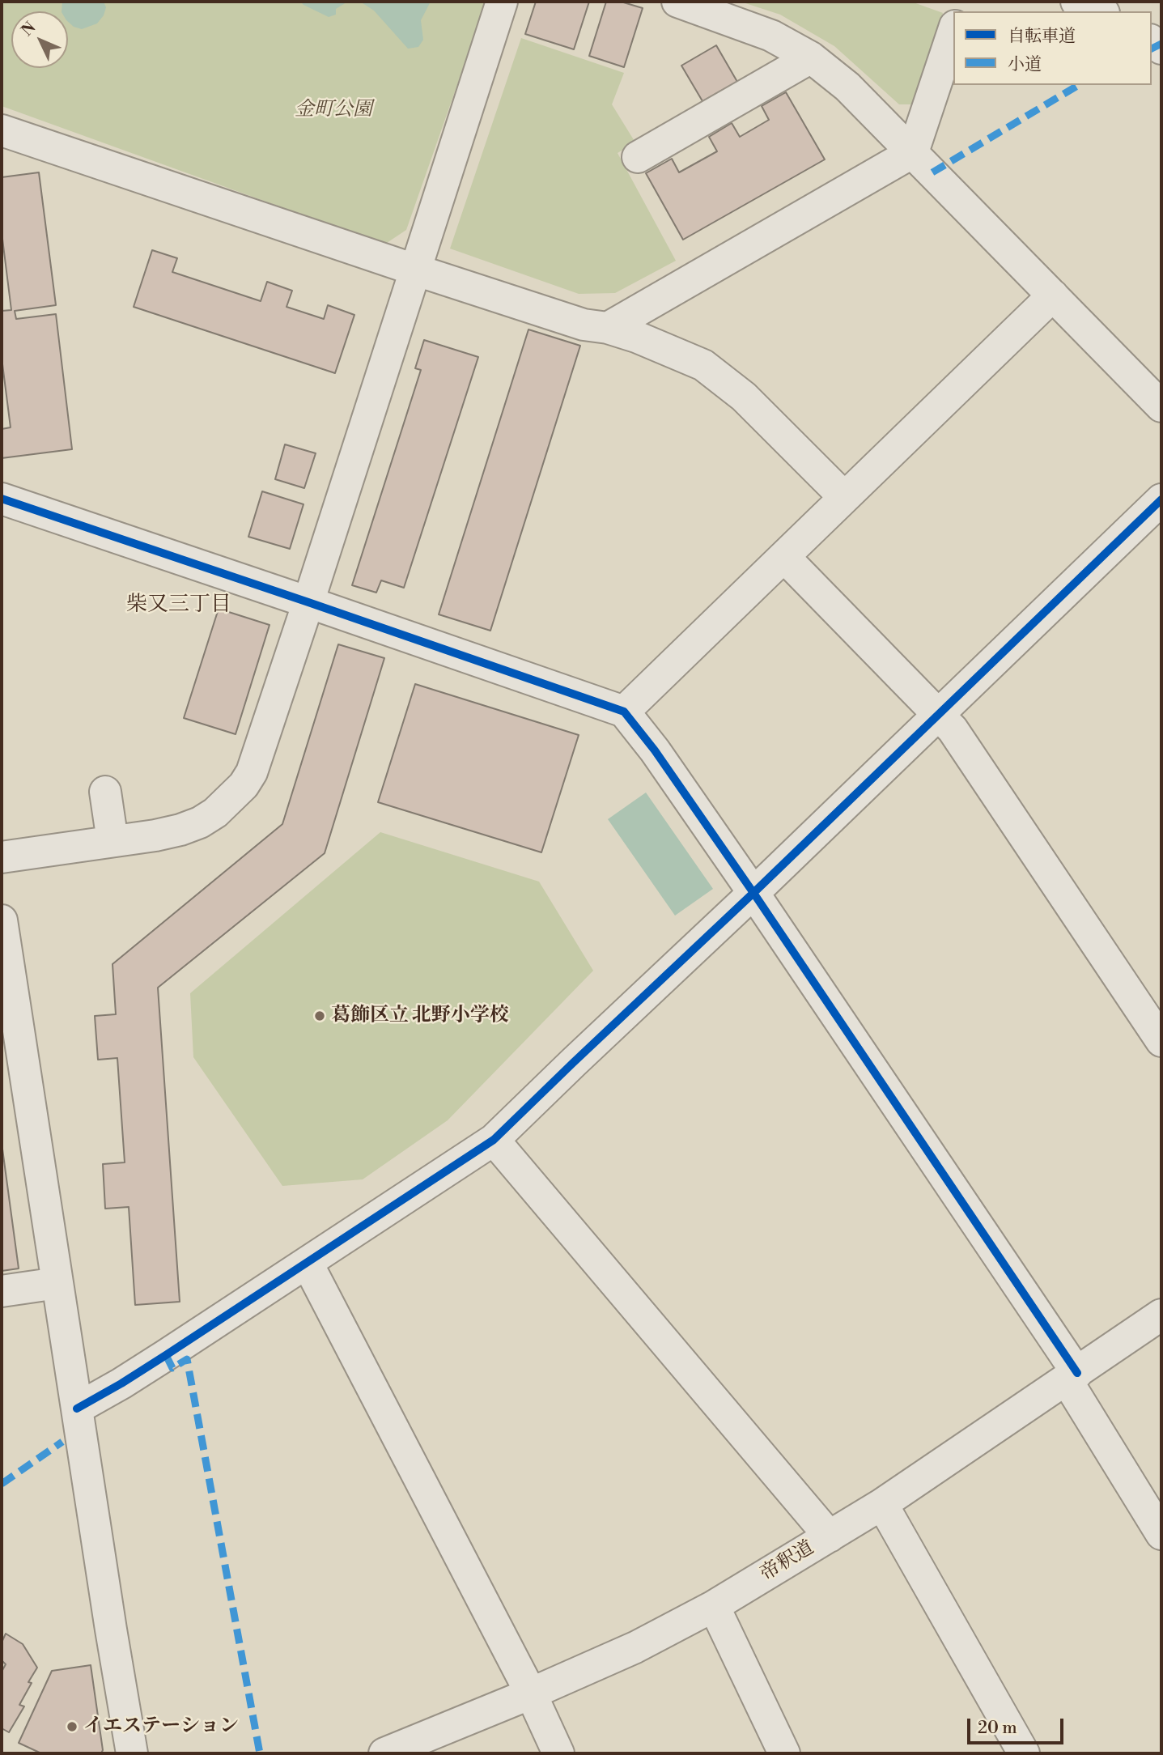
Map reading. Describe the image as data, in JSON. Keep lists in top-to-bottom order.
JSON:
{
  "streets": {
    "street": ["帝釈道"]
  },
  "districts": ["柴又三丁目"],
  "parks": ["金町公園"],
  "places": ["葛飾区立 北野小学校", "イエステーション"],
  "legend": ["自転車道", "小道"],
  "scale_bar": "20 m",
  "north": "top left"
}
